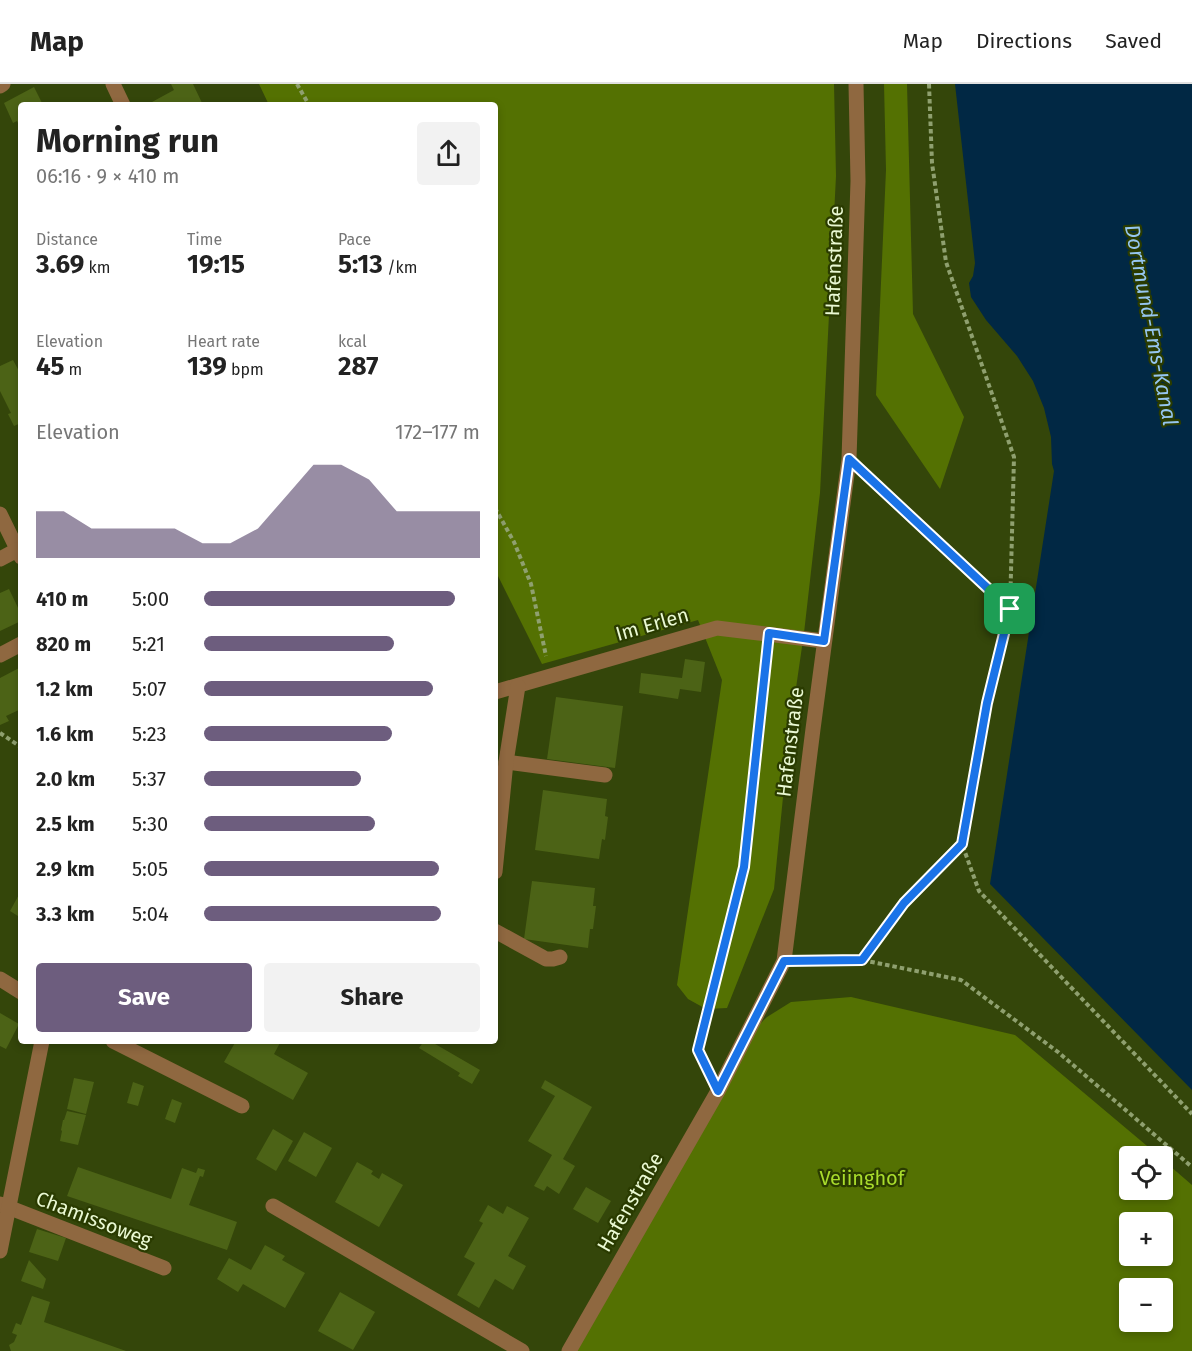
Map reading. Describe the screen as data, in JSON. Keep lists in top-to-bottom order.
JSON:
{
  "streets": {
    "street": ["Hafenstraße", "Im Erlen", "Chamissoweg"]
  },
  "crossings": [
    ["Hafenstraße", "Im Erlen"]
  ],
  "water": ["Dortmund-Ems-Kanal"],
  "parks": ["Veiinghof"],
  "page": {
    "header": "Map",
    "nav": ["Map", "Directions", "Saved"],
    "heading": ["Morning run", "06:16 · 9 × 410 m"],
    "stats": [
      ["Distance", "3.69 km"],
      ["Time", "19:15"],
      ["Pace", "5:13 /km"],
      ["Elevation", "45 m"],
      ["Heart rate", "139 bpm"],
      ["kcal", "287"]
    ],
    "chart": ["Elevation", "172–177 m"],
    "list": [
      {
        "name": "410 m",
        "note": "5:00"
      },
      {
        "name": "820 m",
        "note": "5:21"
      },
      {
        "name": "1.2 km",
        "note": "5:07"
      },
      {
        "name": "1.6 km",
        "note": "5:23"
      },
      {
        "name": "2.0 km",
        "note": "5:37"
      },
      {
        "name": "2.5 km",
        "note": "5:30"
      },
      {
        "name": "2.9 km",
        "note": "5:05"
      },
      {
        "name": "3.3 km",
        "note": "5:04"
      }
    ],
    "buttons": ["Save", "Share"],
    "map_buttons": ["+", "−"]
  }
}
